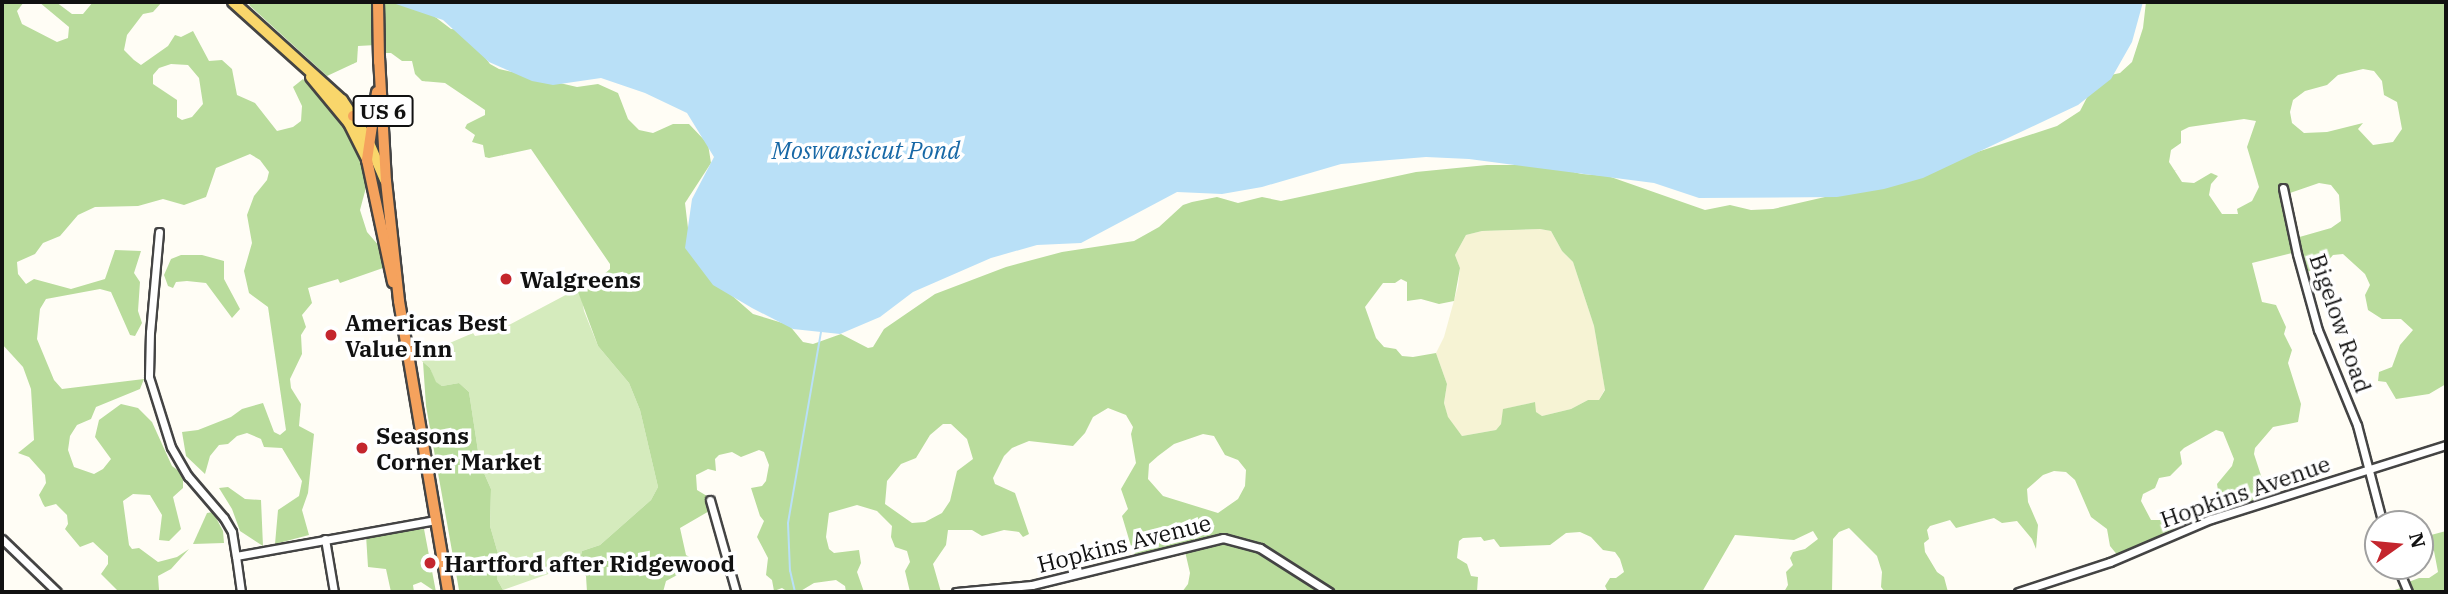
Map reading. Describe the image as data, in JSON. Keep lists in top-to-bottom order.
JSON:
{
  "streets": {
    "highway": ["US 6"],
    "street": ["Bigelow Road", "Hopkins Avenue"]
  },
  "crossings": [
    ["Bigelow Road", "Hopkins Avenue"]
  ],
  "water": ["Moswansicut Pond"],
  "places": [
    "Walgreens",
    "Americas Best Value Inn",
    "Seasons Corner Market",
    "Hartford after Ridgewood"
  ],
  "north": "right"
}
